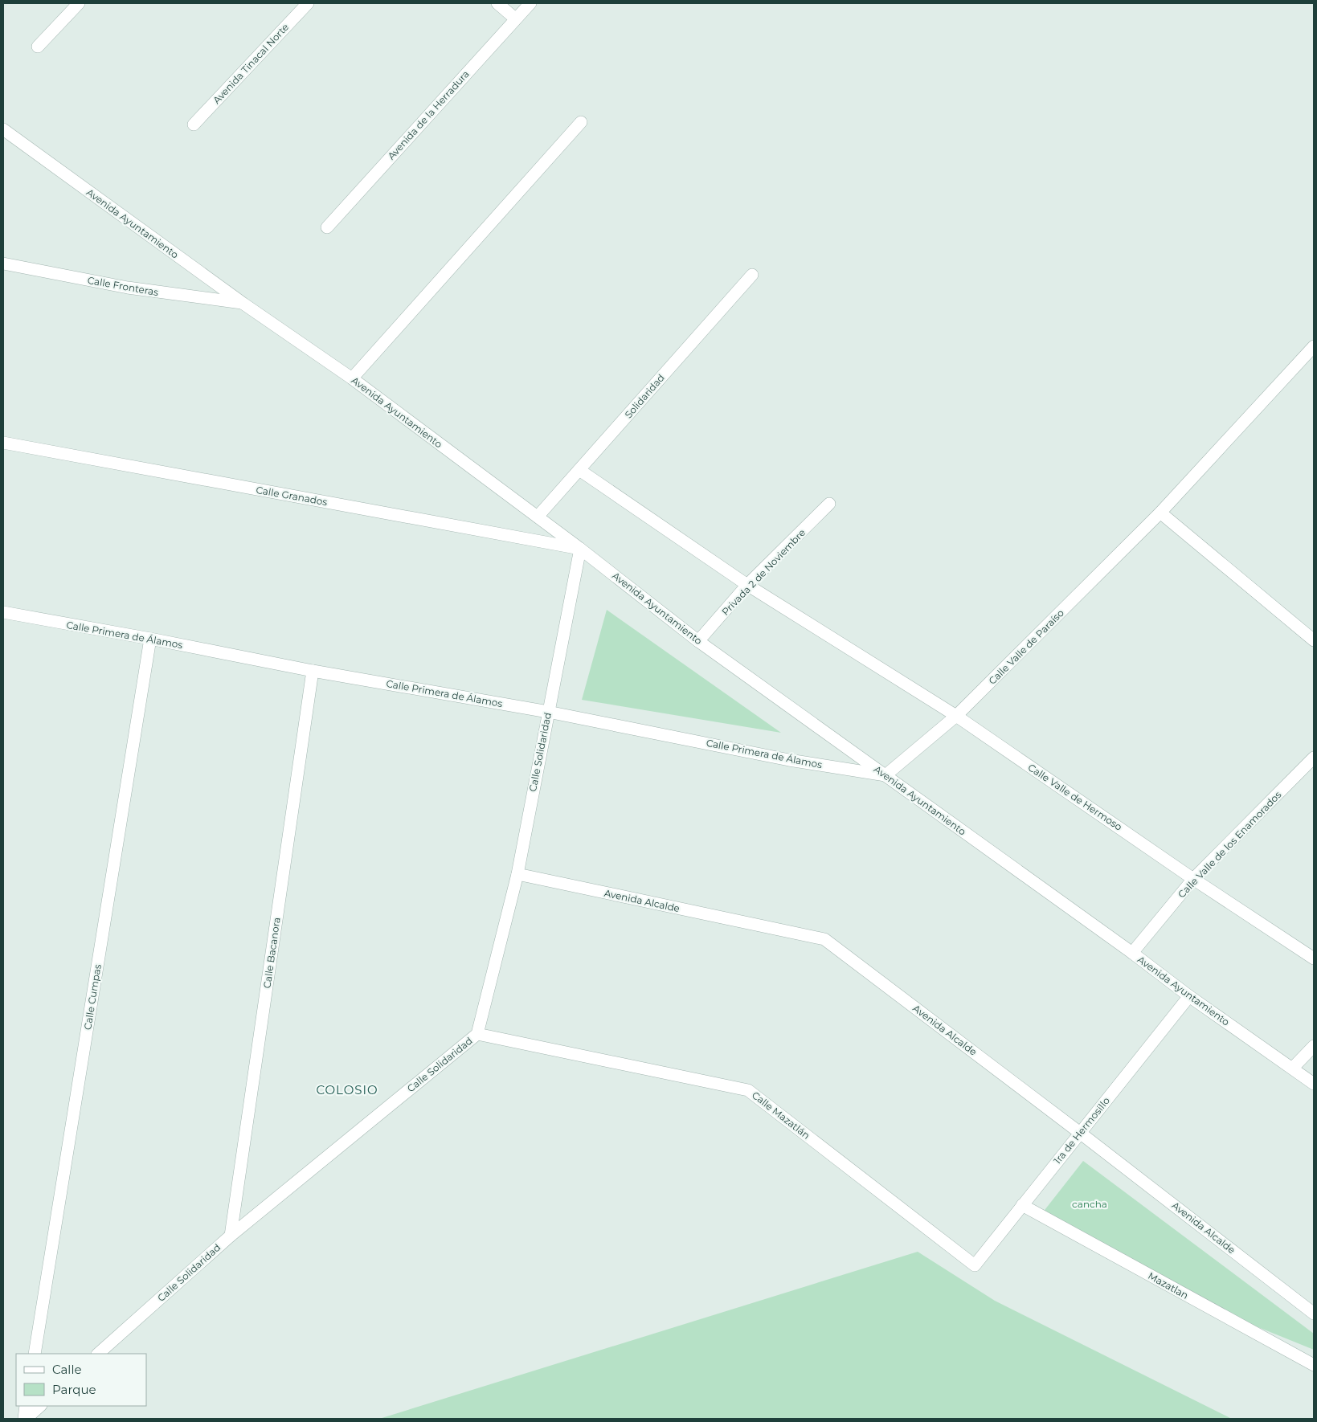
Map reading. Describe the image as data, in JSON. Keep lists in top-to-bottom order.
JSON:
{
  "streets": {
    "street": [
      "Avenida Tinacal Norte",
      "Avenida de la Herradura",
      "Avenida Ayuntamiento",
      "Calle Fronteras",
      "Solidaridad",
      "Calle Granados",
      "Privada 2 de Noviembre",
      "Calle Primera de Álamos",
      "Calle Valle de Paraíso",
      "Calle Solidaridad",
      "Calle Valle de Hermoso",
      "Calle Valle de los Enamorados",
      "Avenida Alcalde",
      "Calle Bacanora",
      "Calle Cumpas",
      "Calle Mazatlán",
      "1ra de Hermosillo",
      "Mazatlan"
    ]
  },
  "crossings": [
    ["Avenida Ayuntamiento", "Calle Fronteras"],
    ["Avenida Ayuntamiento", "Solidaridad"],
    ["Avenida Ayuntamiento", "Calle Granados"],
    ["Avenida Ayuntamiento", "Privada 2 de Noviembre"],
    ["Avenida Ayuntamiento", "Calle Primera de Álamos"],
    ["Avenida Ayuntamiento", "Calle Valle de Paraíso"],
    ["Avenida Ayuntamiento", "Calle Solidaridad"],
    ["Avenida Ayuntamiento", "Calle Valle de los Enamorados"],
    ["Avenida Ayuntamiento", "1ra de Hermosillo"],
    ["Solidaridad", "Calle Valle de Hermoso"],
    ["Calle Granados", "Calle Solidaridad"],
    ["Privada 2 de Noviembre", "Calle Valle de Hermoso"],
    ["Calle Primera de Álamos", "Calle Valle de Paraíso"],
    ["Calle Primera de Álamos", "Calle Solidaridad"],
    ["Calle Primera de Álamos", "Calle Bacanora"],
    ["Calle Primera de Álamos", "Calle Cumpas"],
    ["Calle Valle de Paraíso", "Calle Valle de Hermoso"],
    ["Calle Solidaridad", "Avenida Alcalde"],
    ["Calle Solidaridad", "Calle Bacanora"],
    ["Calle Solidaridad", "Calle Mazatlán"],
    ["Calle Valle de Hermoso", "Calle Valle de los Enamorados"],
    ["Avenida Alcalde", "1ra de Hermosillo"],
    ["Calle Mazatlán", "1ra de Hermosillo"],
    ["1ra de Hermosillo", "Mazatlan"]
  ],
  "districts": ["COLOSIO"],
  "parks": ["cancha"],
  "legend": ["Calle", "Parque"]
}
